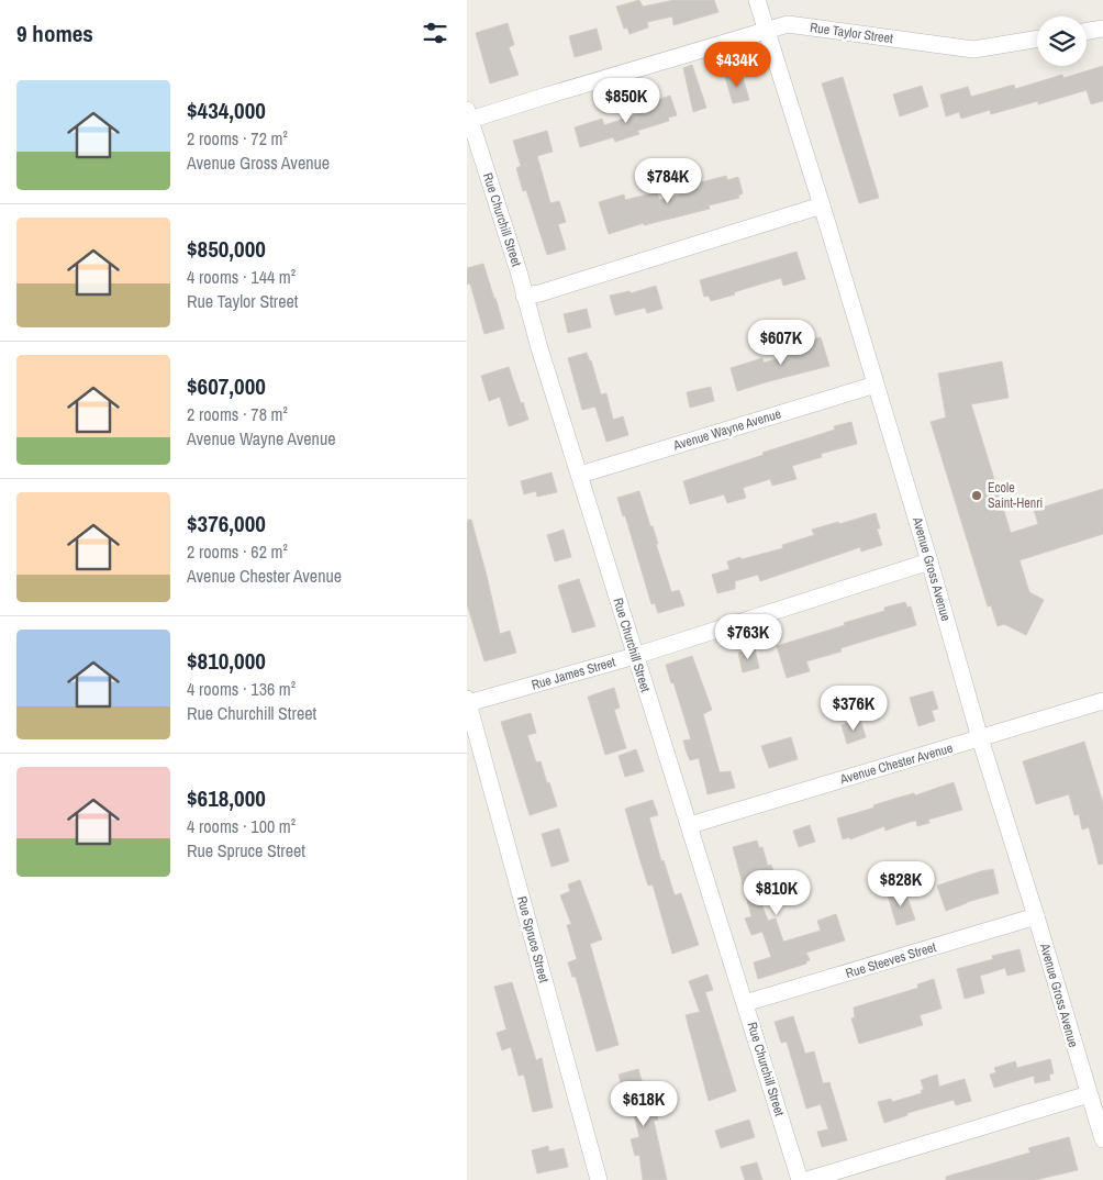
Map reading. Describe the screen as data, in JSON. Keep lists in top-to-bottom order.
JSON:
{
  "streets": {
    "street": [
      "Rue Taylor Street",
      "Rue Churchill Street",
      "Avenue Wayne Avenue",
      "Avenue Gross Avenue",
      "Rue James Street",
      "Avenue Chester Avenue",
      "Rue Spruce Street",
      "Rue Steeves Street"
    ]
  },
  "crossings": [
    ["Rue Taylor Street", "Rue Churchill Street"],
    ["Rue Taylor Street", "Avenue Gross Avenue"],
    ["Rue Churchill Street", "Avenue Wayne Avenue"],
    ["Rue Churchill Street", "Rue James Street"],
    ["Rue Churchill Street", "Avenue Chester Avenue"],
    ["Rue Churchill Street", "Rue Steeves Street"],
    ["Avenue Wayne Avenue", "Avenue Gross Avenue"],
    ["Avenue Gross Avenue", "Rue James Street"],
    ["Avenue Gross Avenue", "Avenue Chester Avenue"],
    ["Avenue Gross Avenue", "Rue Steeves Street"],
    ["Rue James Street", "Rue Spruce Street"]
  ],
  "places": ["Ecole Saint-Henri"],
  "page": {
    "heading": "9 homes",
    "price": [
      "$434K",
      "$850K",
      "$784K",
      "$607K",
      "$763K",
      "$376K",
      "$828K",
      "$810K",
      "$618K"
    ],
    "list": [
      {
        "name": "$434,000",
        "note": "2 rooms · 72 m² · Avenue Gross Avenue"
      },
      {
        "name": "$850,000",
        "note": "4 rooms · 144 m² · Rue Taylor Street"
      },
      {
        "name": "$607,000",
        "note": "2 rooms · 78 m² · Avenue Wayne Avenue"
      },
      {
        "name": "$376,000",
        "note": "2 rooms · 62 m² · Avenue Chester Avenue"
      },
      {
        "name": "$810,000",
        "note": "4 rooms · 136 m² · Rue Churchill Street"
      },
      {
        "name": "$618,000",
        "note": "4 rooms · 100 m² · Rue Spruce Street"
      }
    ]
  }
}
